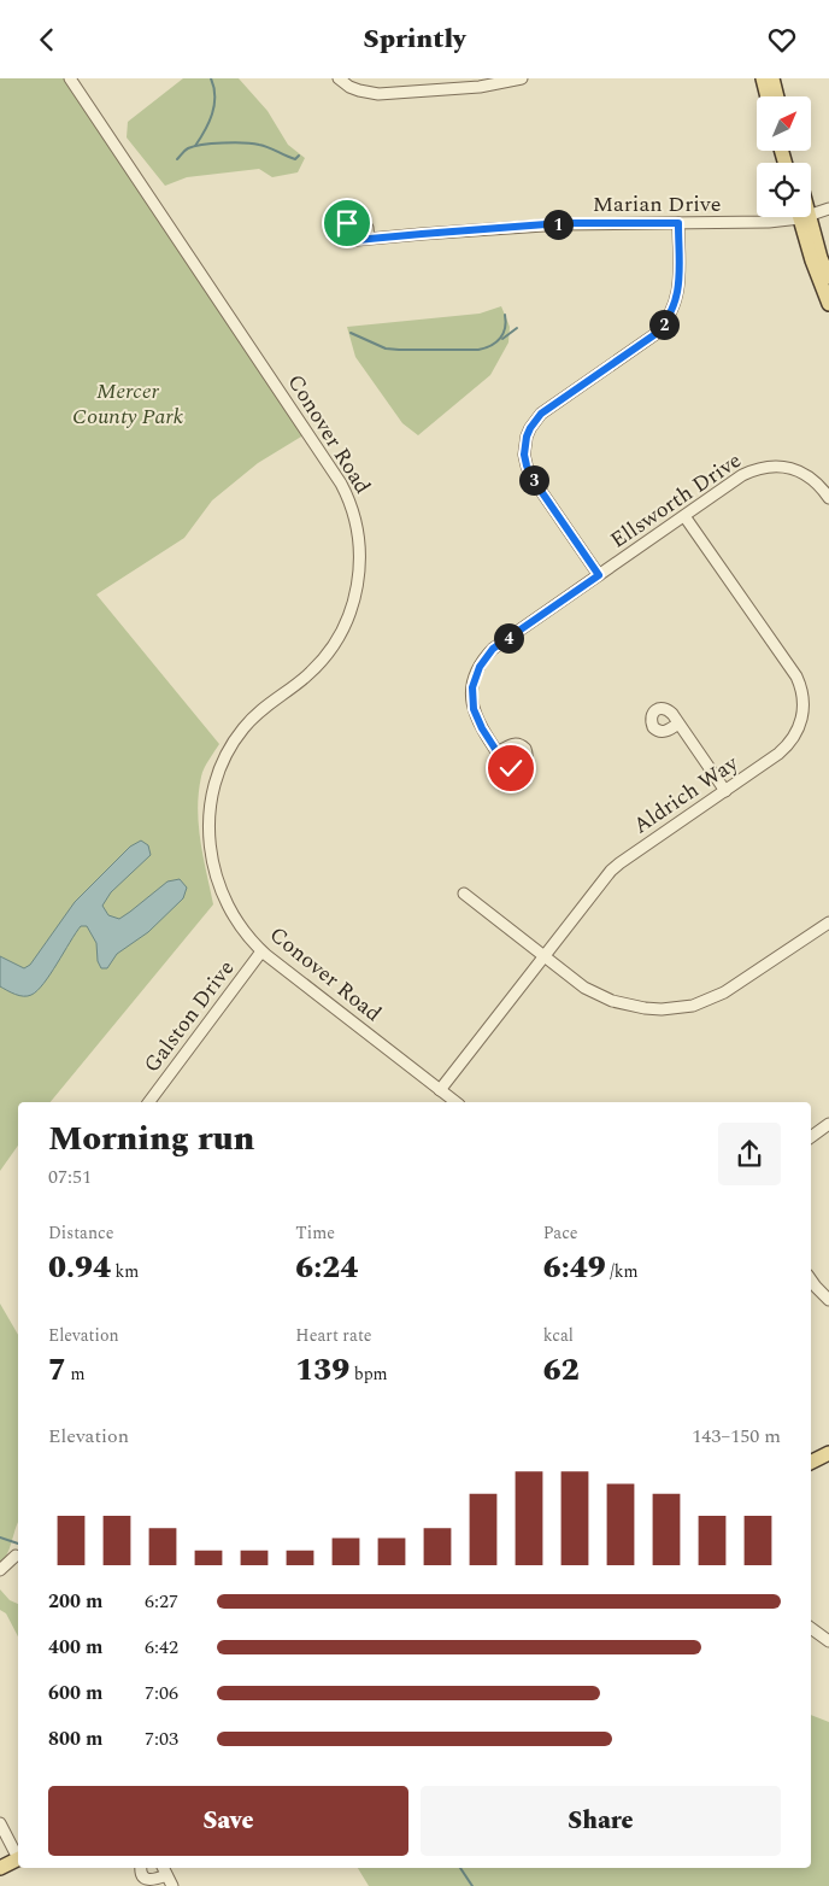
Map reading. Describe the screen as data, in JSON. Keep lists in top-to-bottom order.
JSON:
{
  "streets": {
    "street": [
      "Marian Drive",
      "Conover Road",
      "Ellsworth Drive",
      "Aldrich Way",
      "Galston Drive"
    ]
  },
  "crossings": [
    ["Conover Road", "Aldrich Way"],
    ["Conover Road", "Galston Drive"],
    ["Ellsworth Drive", "Aldrich Way"]
  ],
  "parks": ["Mercer County Park"],
  "north": "top right",
  "page": {
    "header": "Sprintly",
    "pins": [
      "1",
      "2",
      "3",
      "4"
    ],
    "heading": ["Morning run", "07:51"],
    "stats": [
      ["Distance", "0.94 km"],
      ["Time", "6:24"],
      ["Pace", "6:49 /km"],
      ["Elevation", "7 m"],
      ["Heart rate", "139 bpm"],
      ["kcal", "62"]
    ],
    "chart": ["Elevation", "143–150 m"],
    "list": [
      {
        "name": "200 m",
        "note": "6:27"
      },
      {
        "name": "400 m",
        "note": "6:42"
      },
      {
        "name": "600 m",
        "note": "7:06"
      },
      {
        "name": "800 m",
        "note": "7:03"
      }
    ],
    "buttons": ["Save", "Share"]
  }
}
